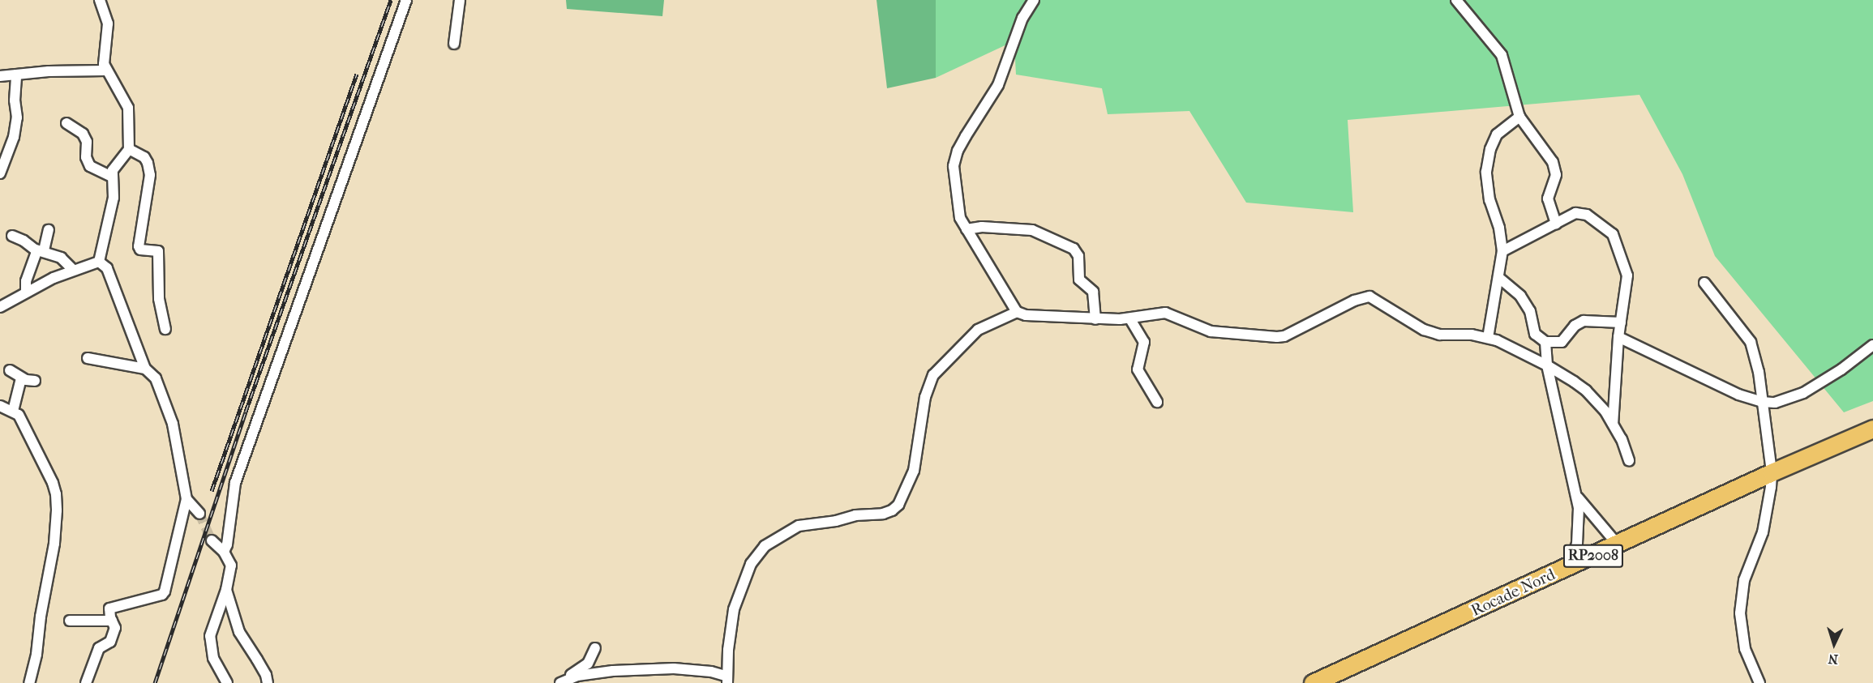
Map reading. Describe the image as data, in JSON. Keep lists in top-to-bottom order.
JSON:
{
  "streets": {
    "highway": ["RP2008", "Rocade Nord"]
  },
  "north": "bottom"
}
